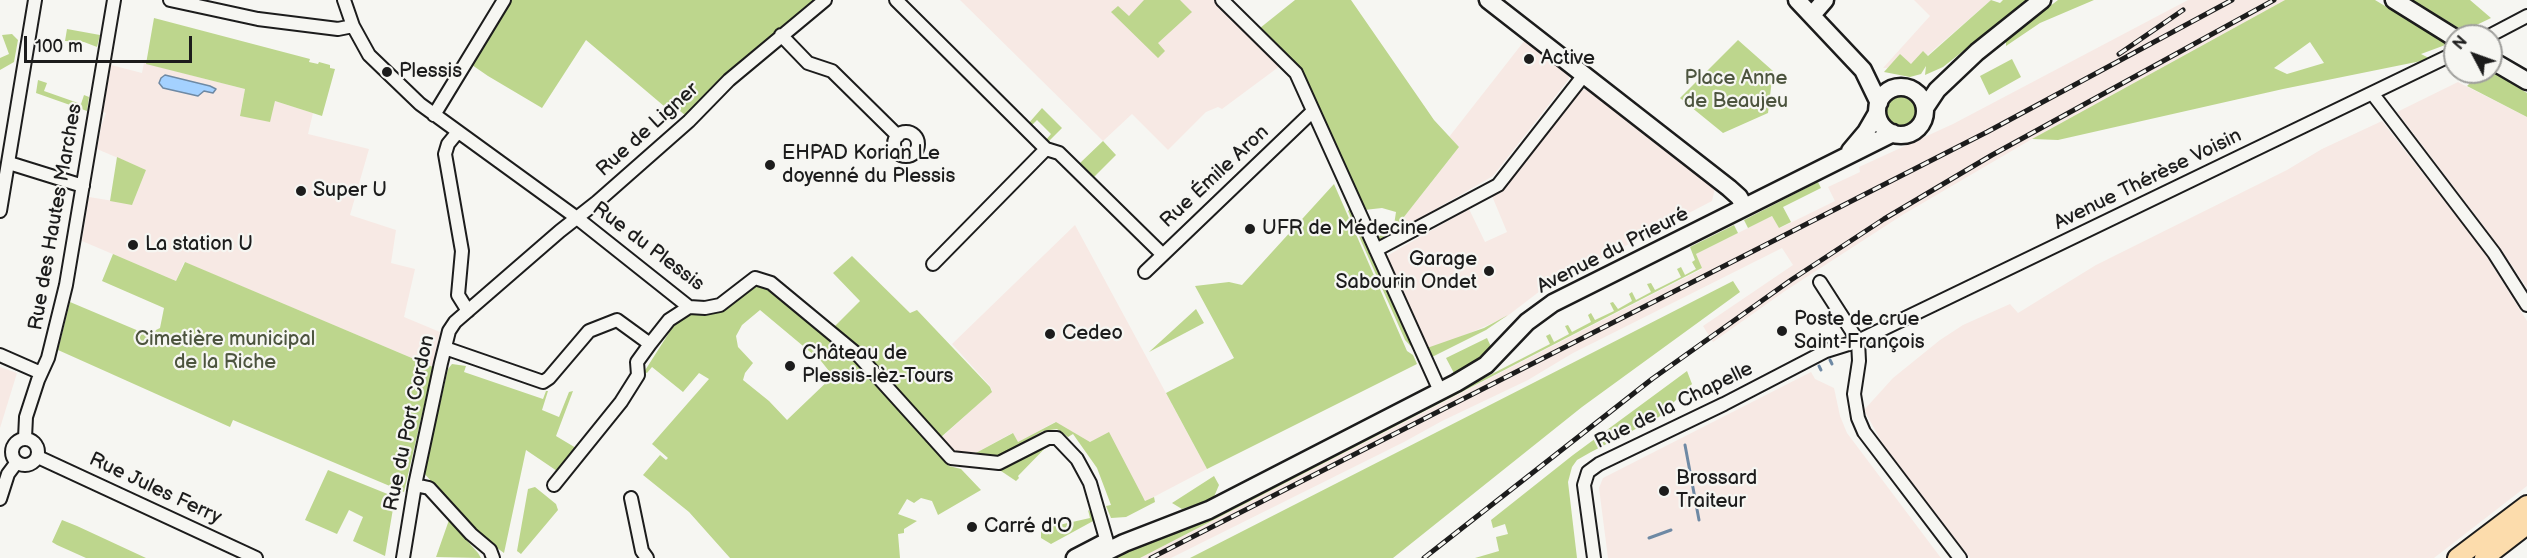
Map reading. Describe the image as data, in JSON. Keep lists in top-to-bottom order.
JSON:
{
  "streets": {
    "street": [
      "Rue de Ligner",
      "Rue Émile Aron",
      "Avenue Thérèse Voisin",
      "Rue des Hautes Marches",
      "Rue du Plessis",
      "Avenue du Prieuré",
      "Rue de la Chapelle",
      "Rue du Port Cordon",
      "Rue Jules Ferry"
    ]
  },
  "crossings": [
    ["Rue de Ligner", "Rue du Plessis"],
    ["Rue de Ligner", "Rue du Port Cordon"],
    ["Avenue Thérèse Voisin", "Rue de la Chapelle"],
    ["Rue des Hautes Marches", "Rue Jules Ferry"],
    ["Rue du Plessis", "Avenue du Prieuré"]
  ],
  "parks": ["Place Anne de Beaujeu", "Cimetière municipal de la Riche"],
  "places": [
    "Active",
    "Plessis",
    "EHPAD Korian Le doyenné du Plessis",
    "Super U",
    "UFR de Médecine",
    "La station U",
    "Garage Sabourin Ondet",
    "Poste de crue Saint-François",
    "Cedeo",
    "Château de Plessis-lèz-Tours",
    "Brossard Traiteur",
    "Carré d'O"
  ],
  "scale_bar": "100 m",
  "north": "top left"
}
